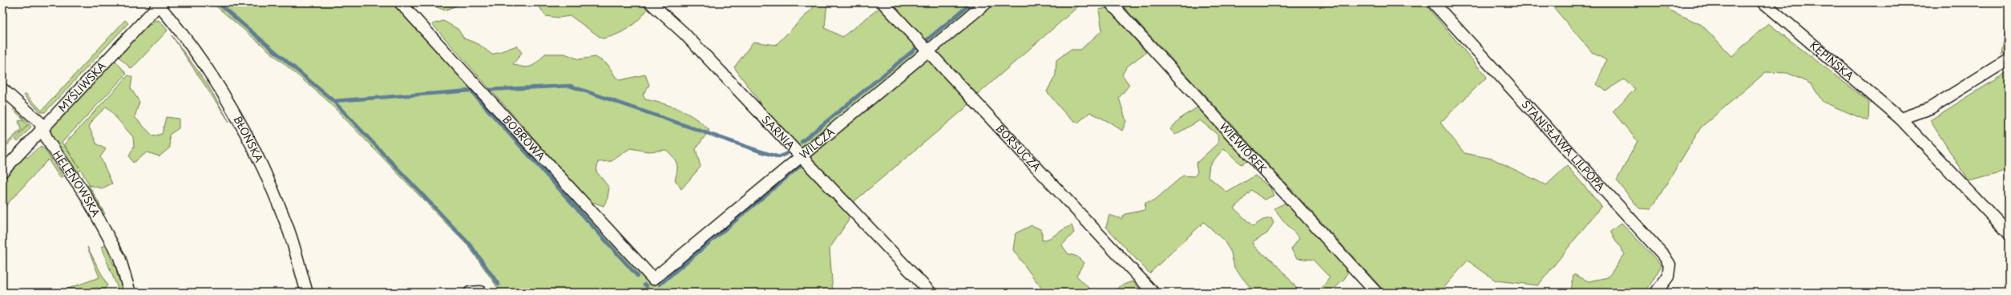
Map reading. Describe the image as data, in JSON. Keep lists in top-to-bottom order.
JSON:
{
  "streets": {
    "street": [
      "KĘPIŃSKA",
      "MYŚLIWSKA",
      "SARNIA",
      "BOBROWA",
      "BŁOŃSKA",
      "WILCZA",
      "STANISŁAWA LILPOPA",
      "BORSUCZA",
      "WIEWIÓREK",
      "HELENOWSKA"
    ]
  },
  "crossings": [
    ["MYŚLIWSKA", "BŁOŃSKA"],
    ["MYŚLIWSKA", "HELENOWSKA"],
    ["SARNIA", "WILCZA"],
    ["BOBROWA", "WILCZA"],
    ["WILCZA", "BORSUCZA"]
  ]
}
